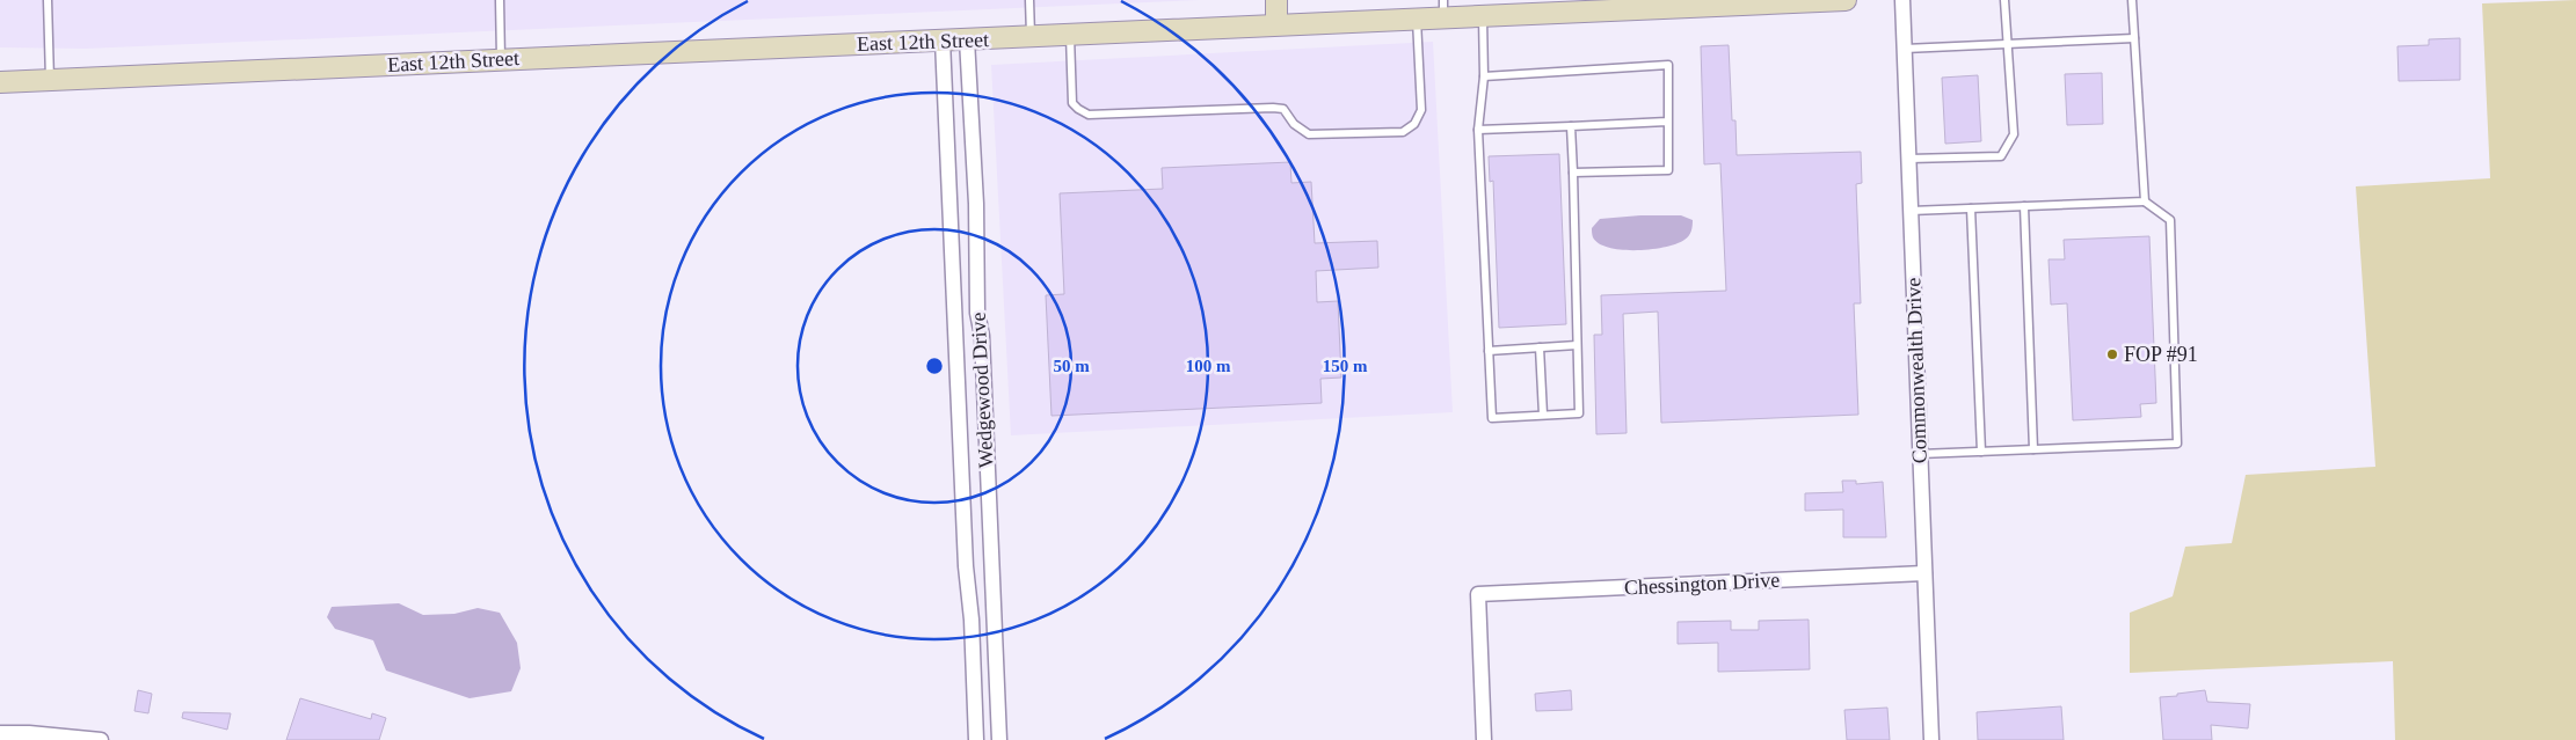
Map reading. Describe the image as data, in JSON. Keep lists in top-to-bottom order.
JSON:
{
  "streets": {
    "street": [
      "East 12th Street",
      "Commonwealth Drive",
      "Wedgewood Drive",
      "Chessington Drive"
    ]
  },
  "crossings": [
    ["East 12th Street", "Wedgewood Drive"],
    ["Commonwealth Drive", "Chessington Drive"]
  ],
  "places": ["FOP #91"],
  "rings": ["50 m", "100 m", "150 m"]
}
